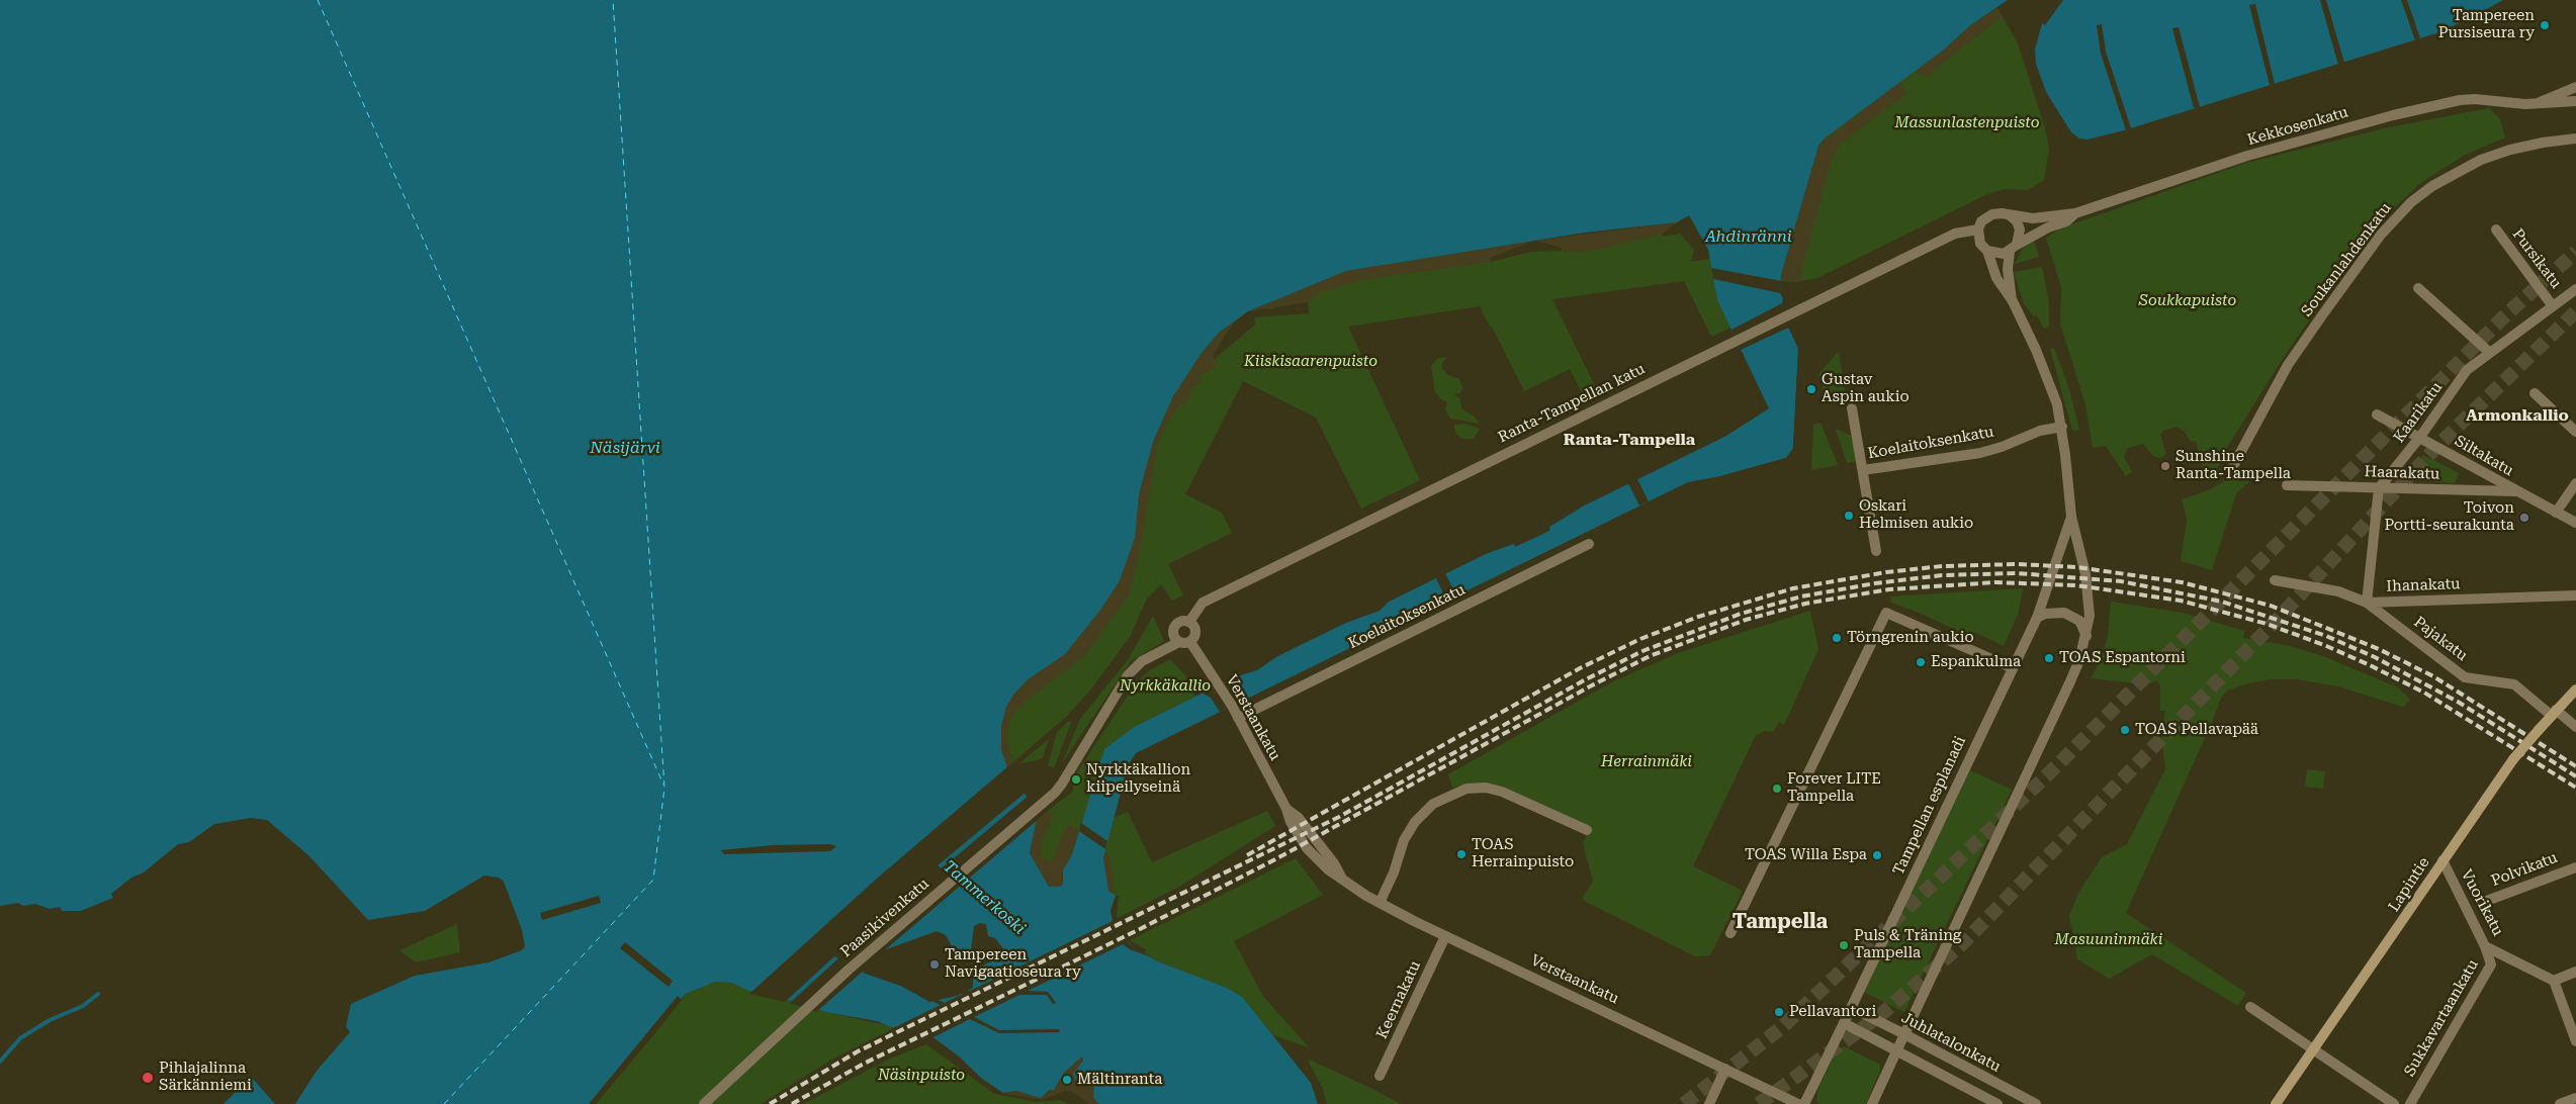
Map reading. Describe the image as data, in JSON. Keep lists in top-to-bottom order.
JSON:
{
  "streets": {
    "main road": ["Lapintie"],
    "street": [
      "Kekkosenkatu",
      "Pursikatu",
      "Soukanlahdenkatu",
      "Ranta-Tampellan katu",
      "Kaarikatu",
      "Koelaitoksenkatu",
      "Siltakatu",
      "Haarakatu",
      "Ihanakatu",
      "Pajakatu",
      "Verstaankatu",
      "Tampellan esplanadi",
      "Polvikatu",
      "Vuorikatu",
      "Paasikivenkatu",
      "Keernakatu",
      "Sukkavartaankatu",
      "Juhlatalonkatu"
    ]
  },
  "crossings": [
    ["Kekkosenkatu", "Ranta-Tampellan katu"],
    ["Kekkosenkatu", "Tampellan esplanadi"],
    ["Pursikatu", "Kaarikatu"],
    ["Ranta-Tampellan katu", "Verstaankatu"],
    ["Ranta-Tampellan katu", "Tampellan esplanadi"],
    ["Ranta-Tampellan katu", "Paasikivenkatu"],
    ["Kaarikatu", "Siltakatu"],
    ["Kaarikatu", "Haarakatu"],
    ["Koelaitoksenkatu", "Verstaankatu"],
    ["Koelaitoksenkatu", "Tampellan esplanadi"],
    ["Siltakatu", "Haarakatu"],
    ["Ihanakatu", "Pajakatu"],
    ["Pajakatu", "Lapintie"],
    ["Verstaankatu", "Paasikivenkatu"],
    ["Verstaankatu", "Keernakatu"],
    ["Tampellan esplanadi", "Juhlatalonkatu"],
    ["Lapintie", "Vuorikatu"],
    ["Vuorikatu", "Sukkavartaankatu"]
  ],
  "districts": ["Armonkallio", "Ranta-Tampella", "Tampella"],
  "water": ["Ahdinränni", "Näsijärvi", "Tammerkoski"],
  "parks": [
    "Massunlastenpuisto",
    "Soukkapuisto",
    "Kiiskisaarenpuisto",
    "Nyrkkäkallio",
    "Herrainmäki",
    "Masuuninmäki",
    "Näsinpuisto"
  ],
  "places": [
    "Tampereen Pursiseura ry",
    "Gustav Aspin aukio",
    "Sunshine Ranta-Tampella",
    "Oskari Helmisen aukio",
    "Toivon Portti-seurakunta",
    "Törngrenin aukio",
    "TOAS Espantorni",
    "Espankulma",
    "TOAS Pellavapää",
    "Nyrkkäkallion kiipeilyseinä",
    "Forever LITE Tampella",
    "TOAS Herrainpuisto",
    "TOAS Willa Espa",
    "Puls & Träning Tampella",
    "Tampereen Navigaatioseura ry",
    "Pellavantori",
    "Pihlajalinna Särkänniemi",
    "Mältinranta"
  ]
}
